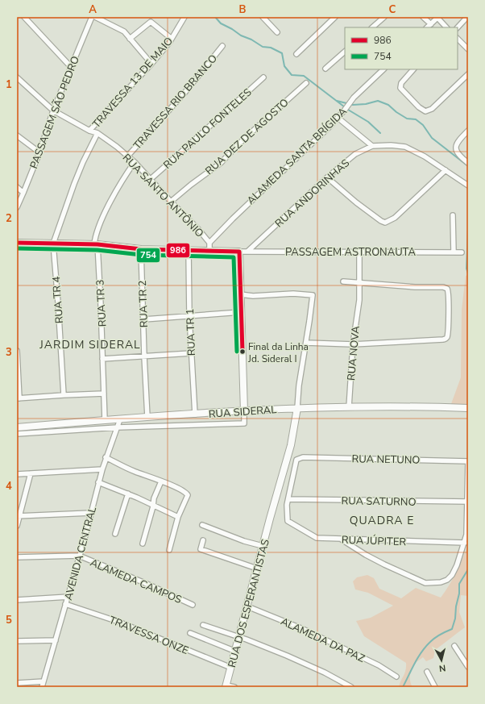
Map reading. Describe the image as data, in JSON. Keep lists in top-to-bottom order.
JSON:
{
  "streets": {
    "main road": ["RUA SIDERAL", "RUA DOS ESPERANTISTAS"],
    "street": [
      "TRAVESSA 13 DE MAIO",
      "TRAVESSA RIO BRANCO",
      "PASSAGEM SÃO PEDRO",
      "RUA PAULO FONTELES",
      "RUA DEZ DE AGOSTO",
      "ALAMEDA SANTA BRÍGIDA",
      "RUA ANDORINHAS",
      "RUA SANTO ANTÔNIO",
      "PASSAGEM ASTRONAUTA",
      "RUA TR 4",
      "RUA TR 3",
      "RUA TR 2",
      "RUA TR 1",
      "RUA NOVA",
      "RUA NETUNO",
      "RUA SATURNO",
      "RUA JÚPITER",
      "AVENIDA CENTRAL",
      "ALAMEDA CAMPOS",
      "TRAVESSA ONZE",
      "ALAMEDA DA PAZ"
    ]
  },
  "crossings": [
    ["TRAVESSA 13 DE MAIO", "RUA SANTO ANTÔNIO"],
    ["TRAVESSA 13 DE MAIO", "RUA TR 4"],
    ["TRAVESSA RIO BRANCO", "RUA SANTO ANTÔNIO"],
    ["TRAVESSA RIO BRANCO", "RUA TR 3"],
    ["PASSAGEM SÃO PEDRO", "RUA SANTO ANTÔNIO"],
    ["RUA PAULO FONTELES", "RUA SANTO ANTÔNIO"],
    ["RUA DEZ DE AGOSTO", "RUA SANTO ANTÔNIO"],
    ["ALAMEDA SANTA BRÍGIDA", "RUA SANTO ANTÔNIO"],
    ["RUA ANDORINHAS", "PASSAGEM ASTRONAUTA"],
    ["PASSAGEM ASTRONAUTA", "RUA NOVA"],
    ["RUA TR 3", "RUA SIDERAL"],
    ["RUA TR 2", "RUA SIDERAL"],
    ["RUA TR 1", "RUA SIDERAL"],
    ["RUA NOVA", "RUA SIDERAL"],
    ["RUA SIDERAL", "AVENIDA CENTRAL"],
    ["RUA SIDERAL", "RUA DOS ESPERANTISTAS"],
    ["RUA NETUNO", "RUA SATURNO"],
    ["RUA NETUNO", "RUA JÚPITER"],
    ["RUA SATURNO", "RUA JÚPITER"],
    ["AVENIDA CENTRAL", "ALAMEDA CAMPOS"],
    ["AVENIDA CENTRAL", "TRAVESSA ONZE"],
    ["RUA DOS ESPERANTISTAS", "TRAVESSA ONZE"],
    ["RUA DOS ESPERANTISTAS", "ALAMEDA DA PAZ"]
  ],
  "districts": ["JARDIM SIDERAL", "QUADRA E"],
  "places": ["Final da Linha Jd. Sideral I"],
  "lines": ["transit line 986", "transit line 754"],
  "legend": ["986", "754"],
  "north": "bottom",
  "grid": {
    "columns": ["A", "B", "C"],
    "rows": [
      "1",
      "2",
      "3",
      "4",
      "5"
    ]
  }
}
